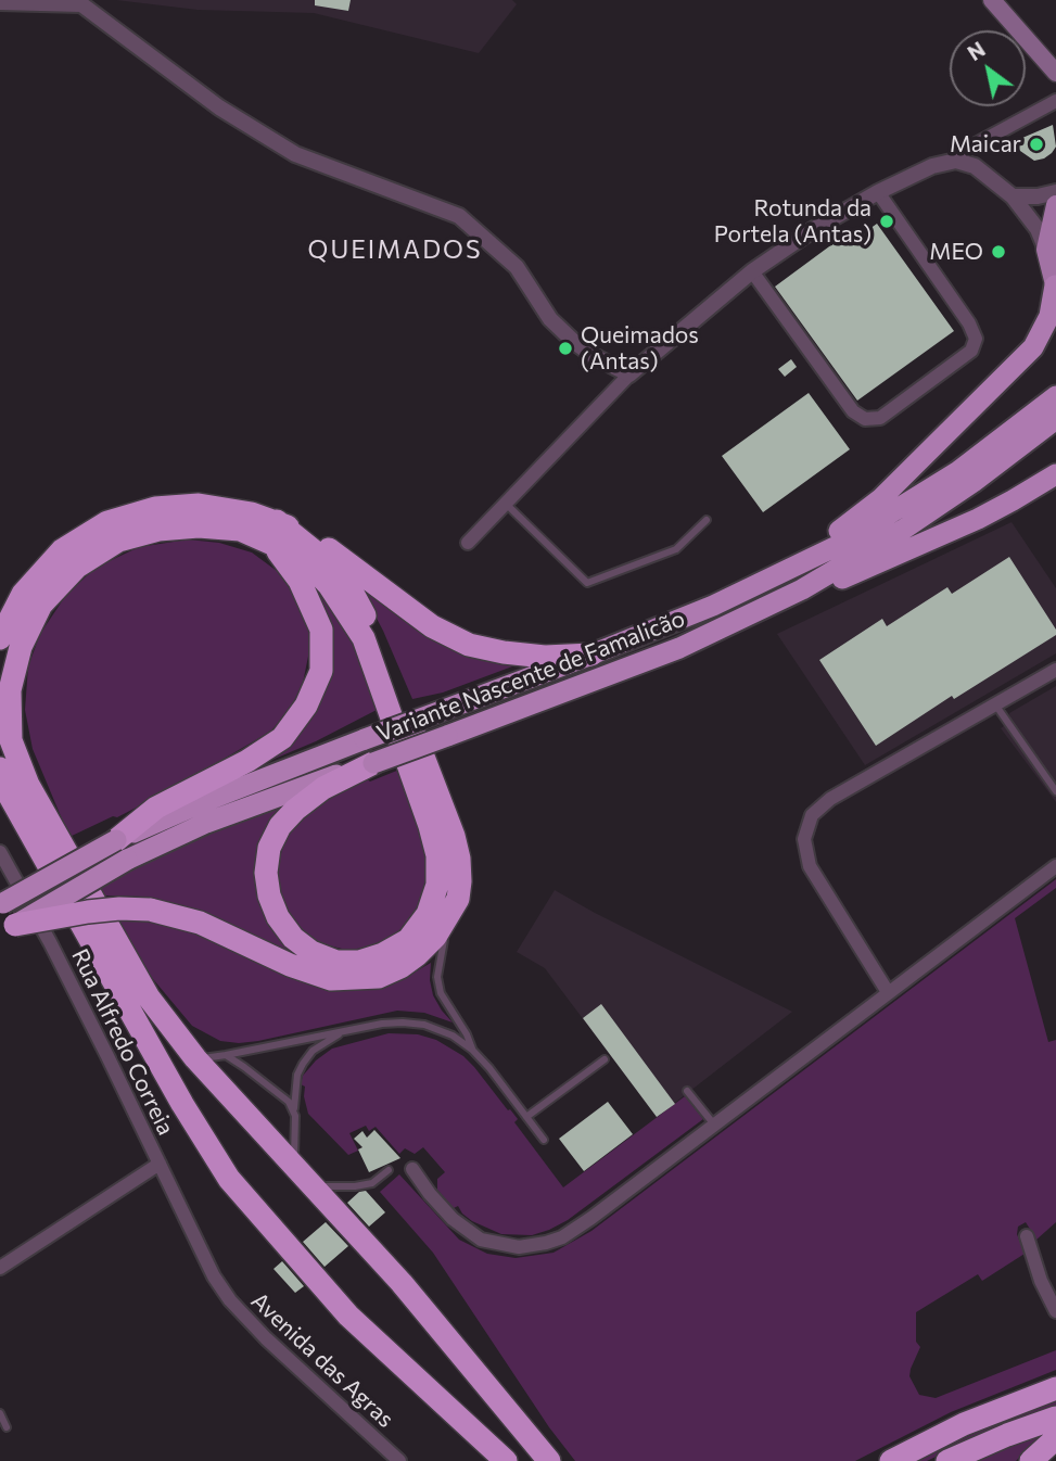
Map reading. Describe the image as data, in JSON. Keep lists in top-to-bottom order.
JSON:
{
  "streets": {
    "highway": ["Variante Nascente de Famalicão"],
    "street": ["Rua Alfredo Correia", "Avenida das Agras"]
  },
  "crossings": [
    ["Rua Alfredo Correia", "Avenida das Agras"]
  ],
  "districts": ["QUEIMADOS"],
  "places": [
    "Maicar",
    "Rotunda da Portela (Antas)",
    "MEO",
    "Queimados (Antas)"
  ],
  "north": "top left"
}
